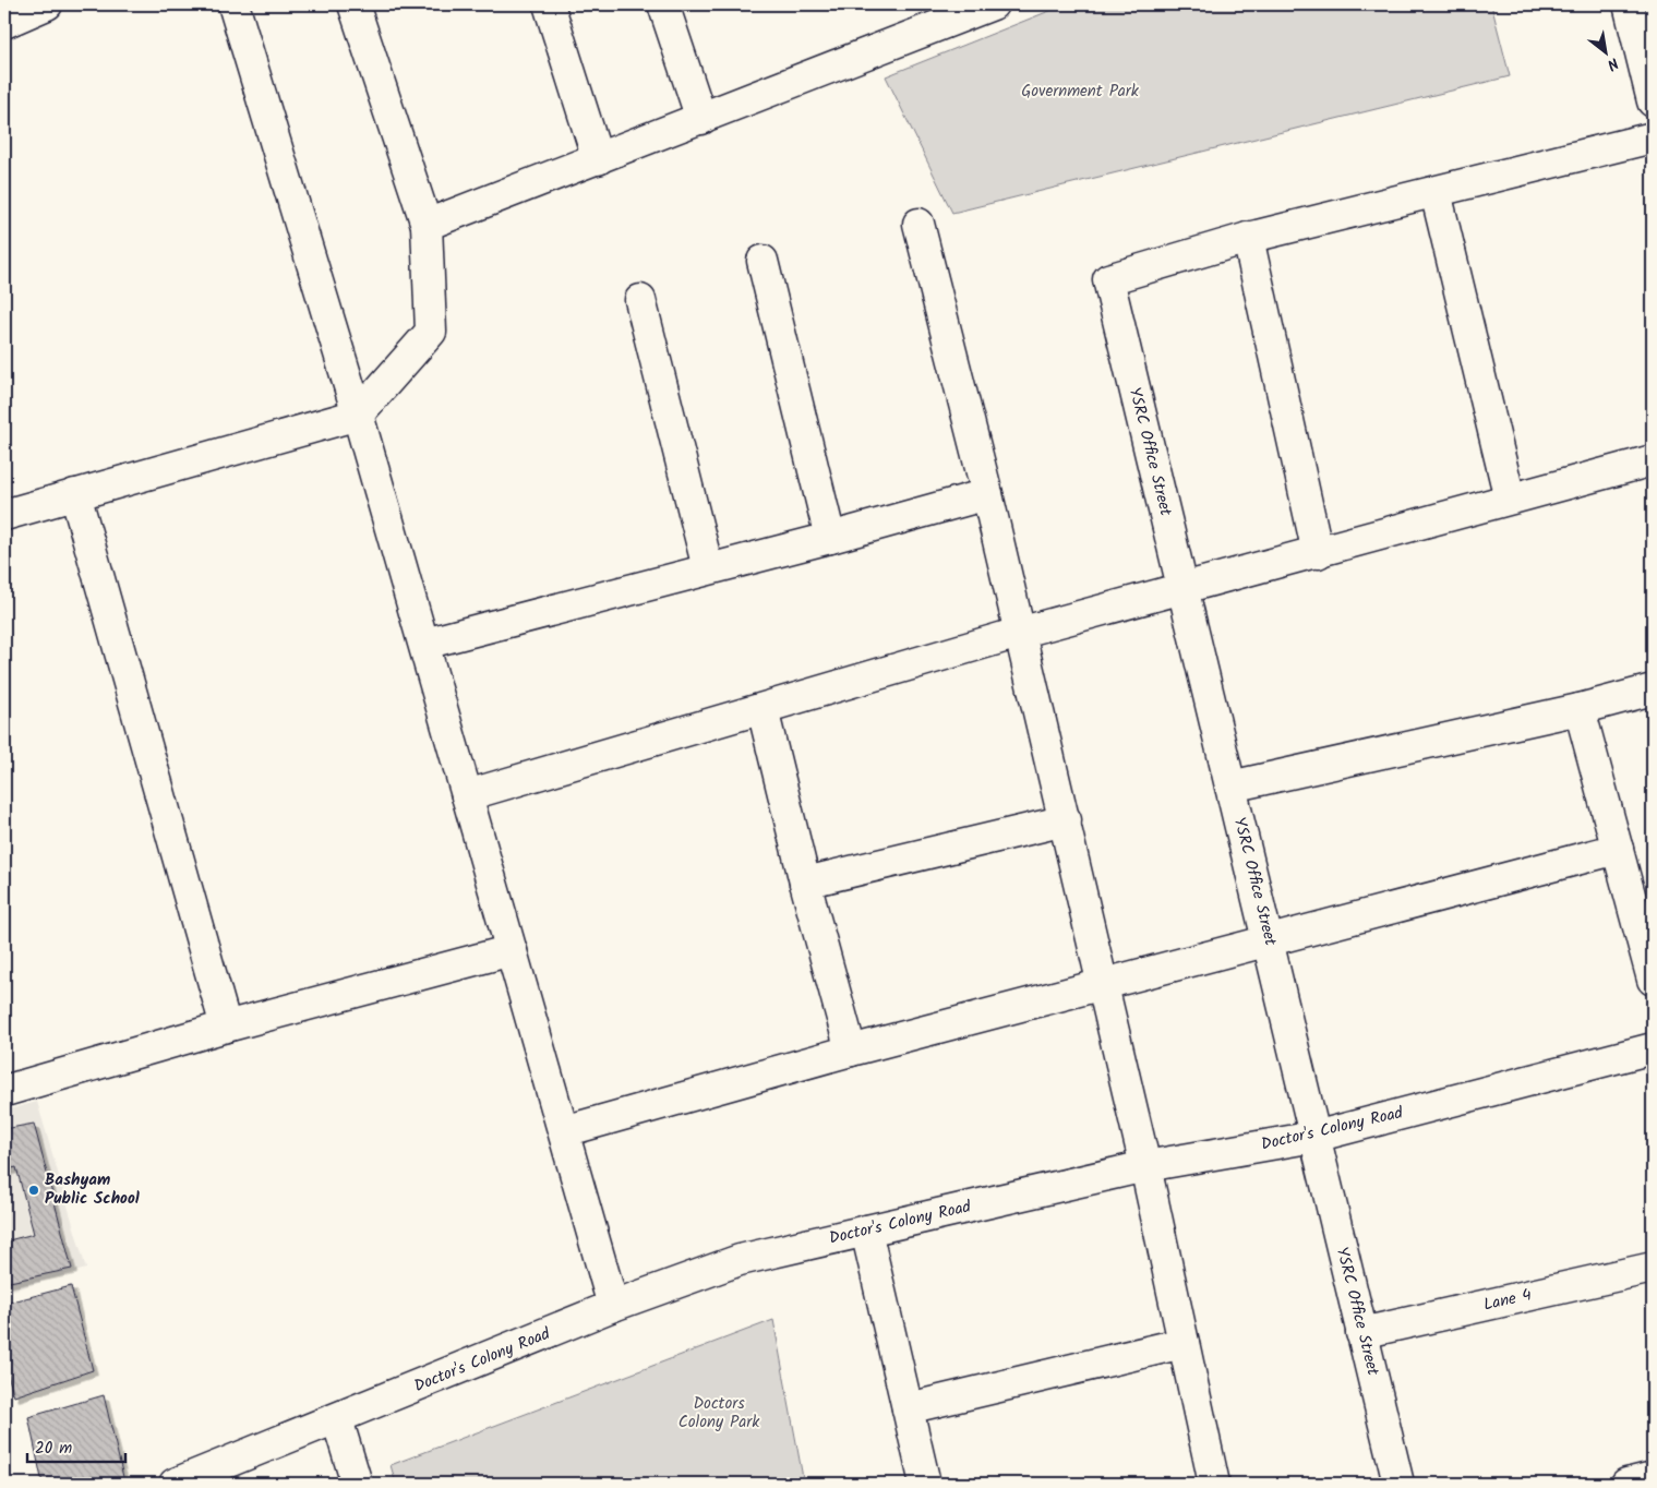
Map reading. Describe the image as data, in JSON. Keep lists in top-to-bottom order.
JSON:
{
  "streets": {
    "street": ["YSRC Office Street", "Doctor's Colony Road", "Lane 4"]
  },
  "crossings": [
    ["YSRC Office Street", "Doctor's Colony Road"],
    ["YSRC Office Street", "Lane 4"]
  ],
  "parks": ["Government Park", "Doctors Colony Park"],
  "places": ["Bashyam Public School"],
  "scale_bar": "20 m",
  "north": "bottom right"
}
